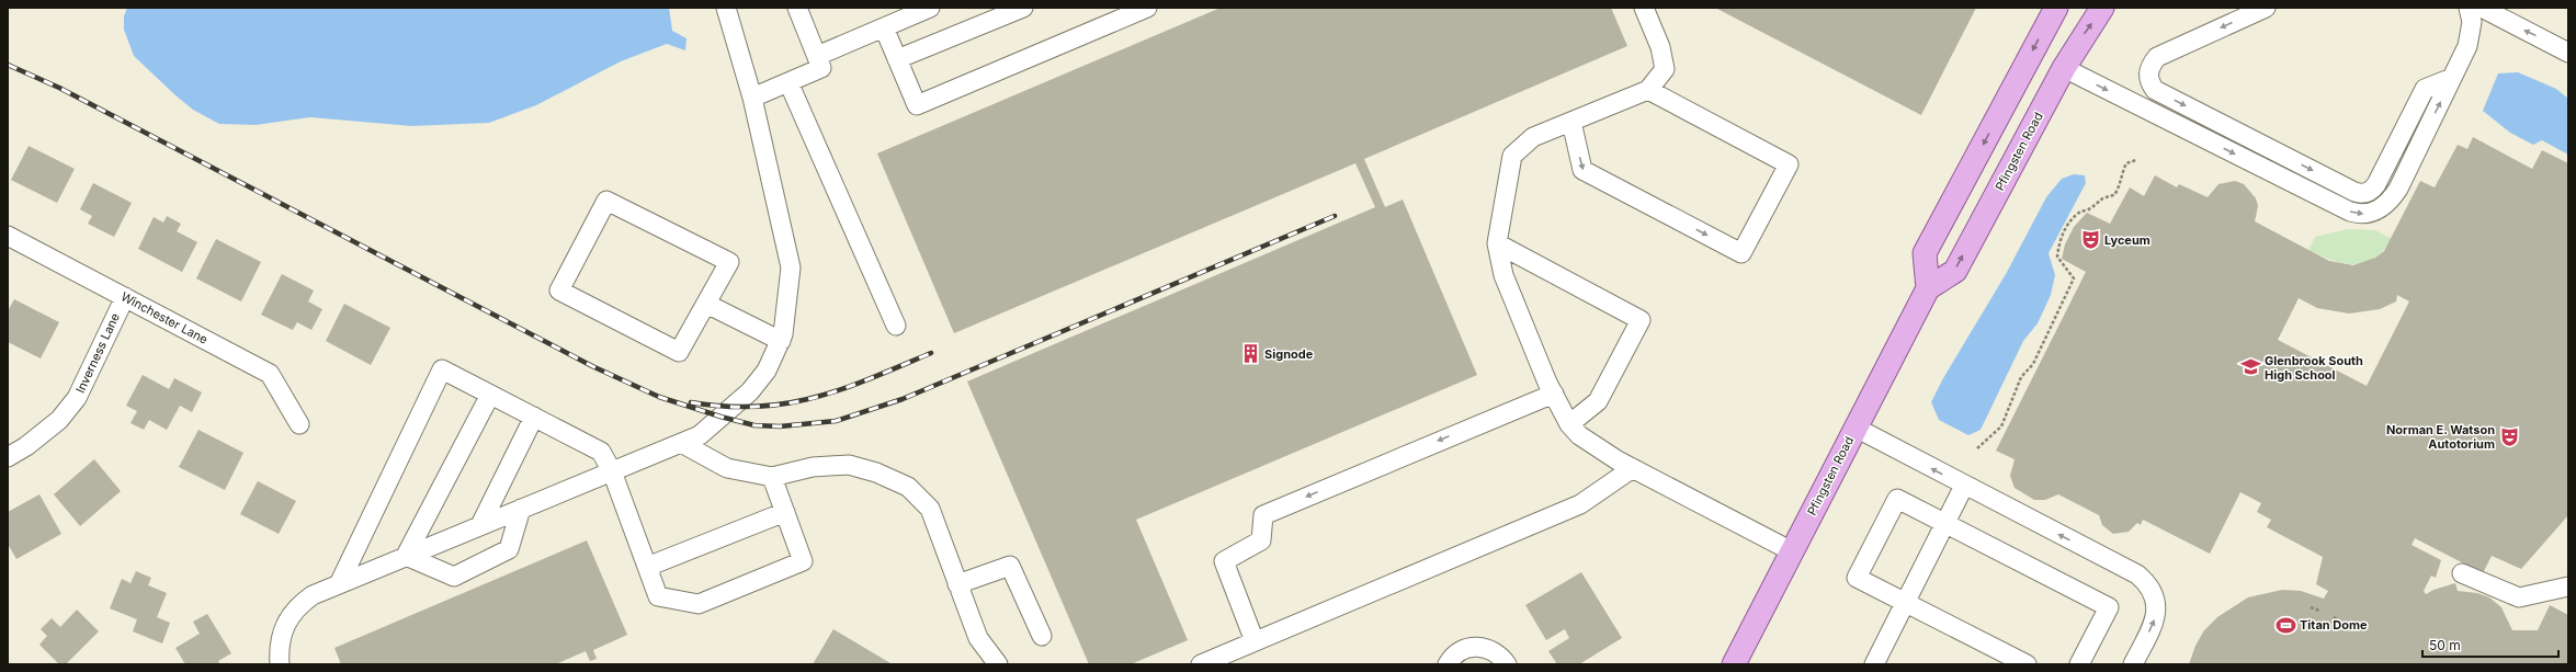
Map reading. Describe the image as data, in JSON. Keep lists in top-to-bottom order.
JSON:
{
  "streets": {
    "main road": ["Pfingsten Road"],
    "street": ["Winchester Lane", "Inverness Lane"]
  },
  "crossings": [
    ["Winchester Lane", "Inverness Lane"]
  ],
  "places": {
    "theatre": ["Lyceum", "Norman E. Watson Autotorium"],
    "building": ["Signode"],
    "school or university": ["Glenbrook South High School"],
    "sports": ["Titan Dome"]
  },
  "scale_bar": "50 m"
}
